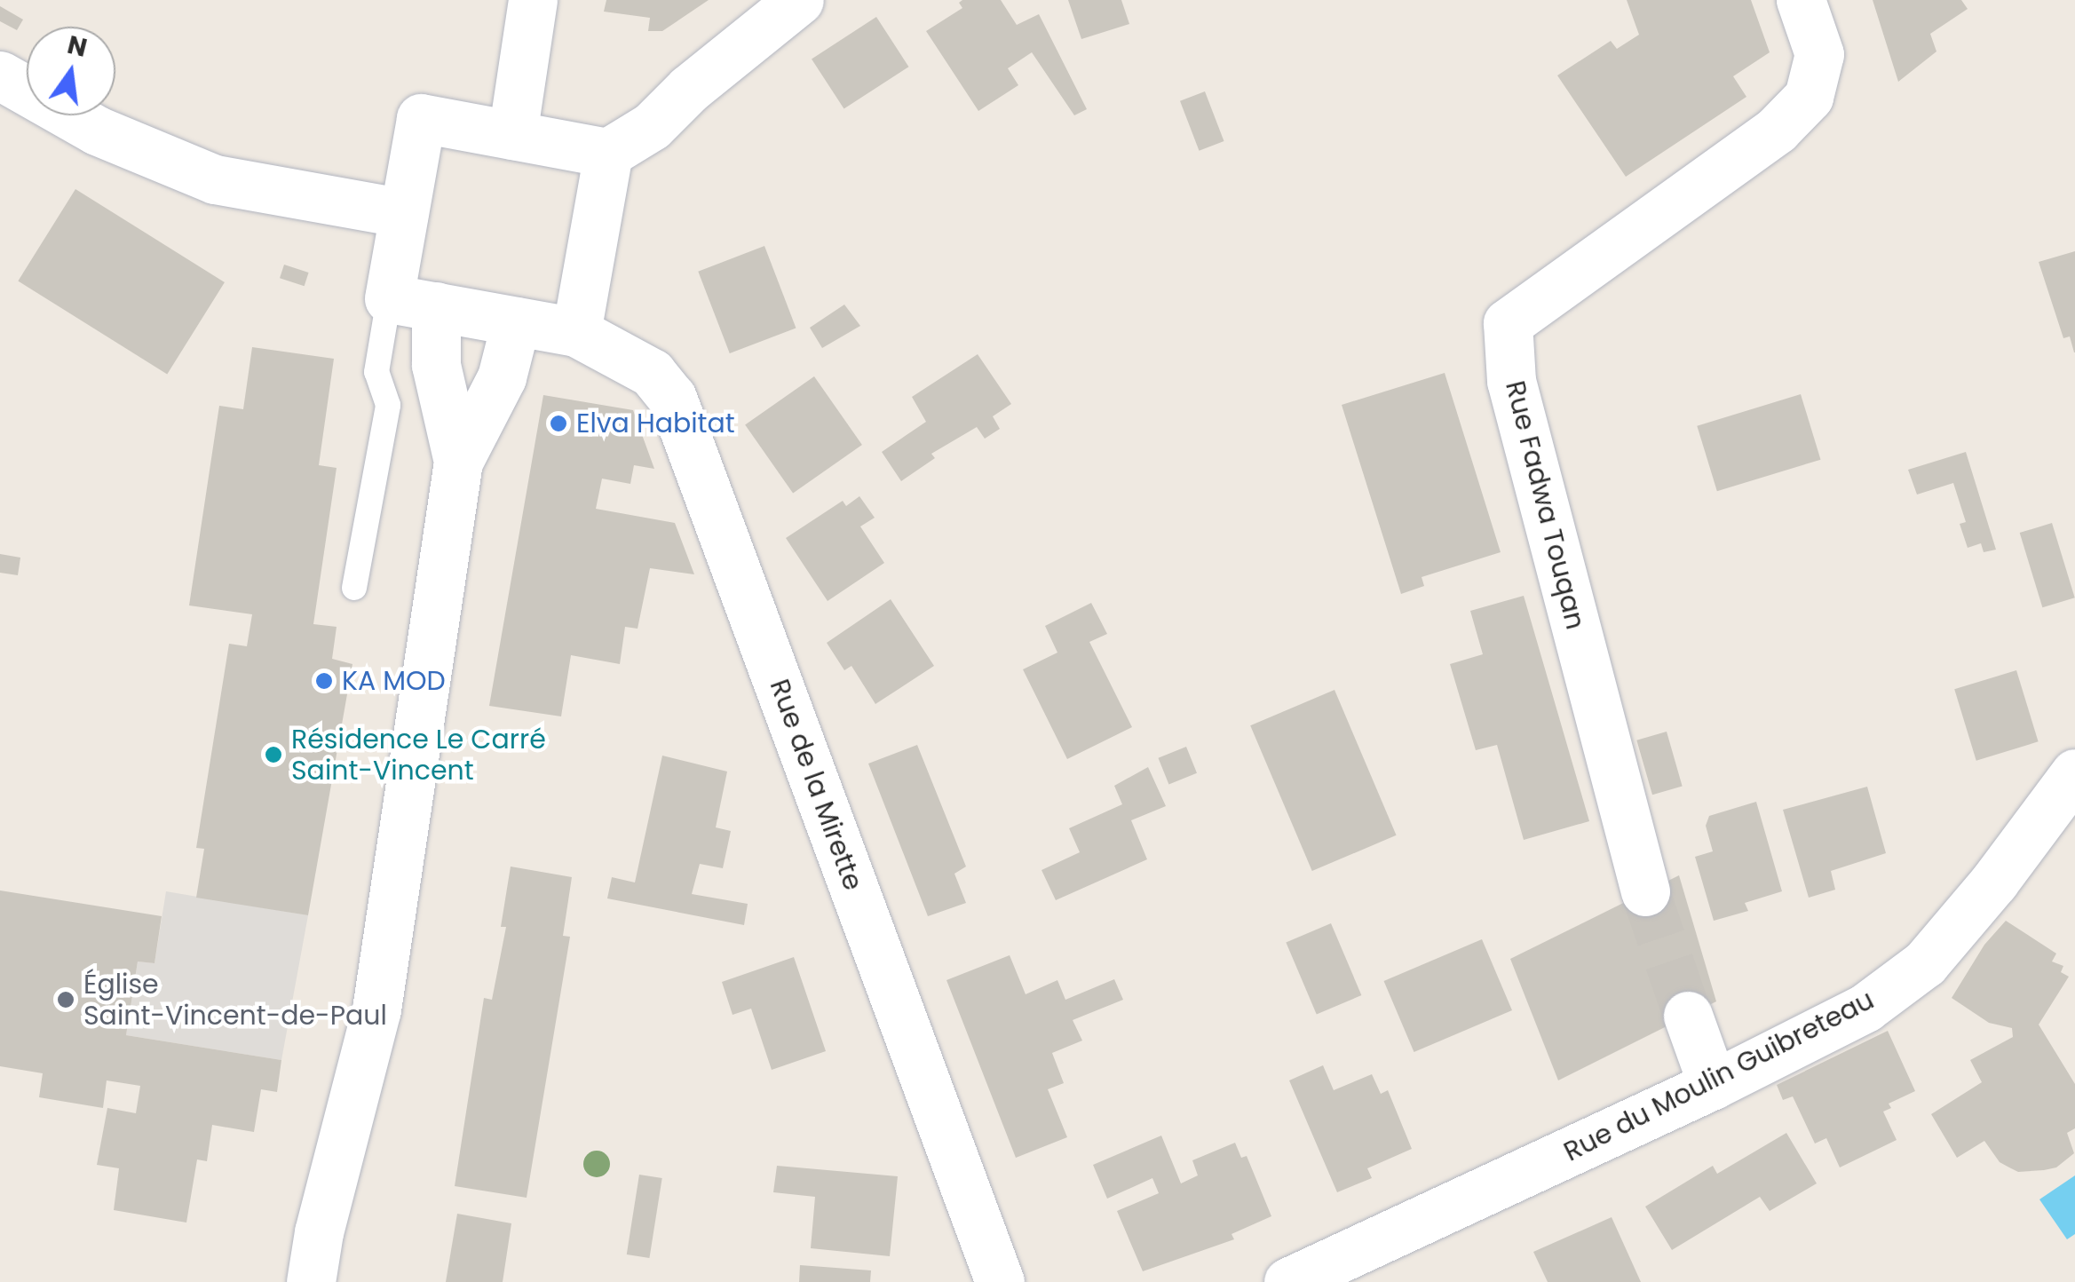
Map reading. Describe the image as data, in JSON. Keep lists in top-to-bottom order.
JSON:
{
  "streets": {
    "street": ["Rue Fadwa Touqan", "Rue de la Mirette", "Rue du Moulin Guibreteau"]
  },
  "places": [
    "Elva Habitat",
    "KA MOD",
    "Résidence Le Carré Saint-Vincent",
    "Église Saint-Vincent-de-Paul"
  ],
  "north": "top"
}
